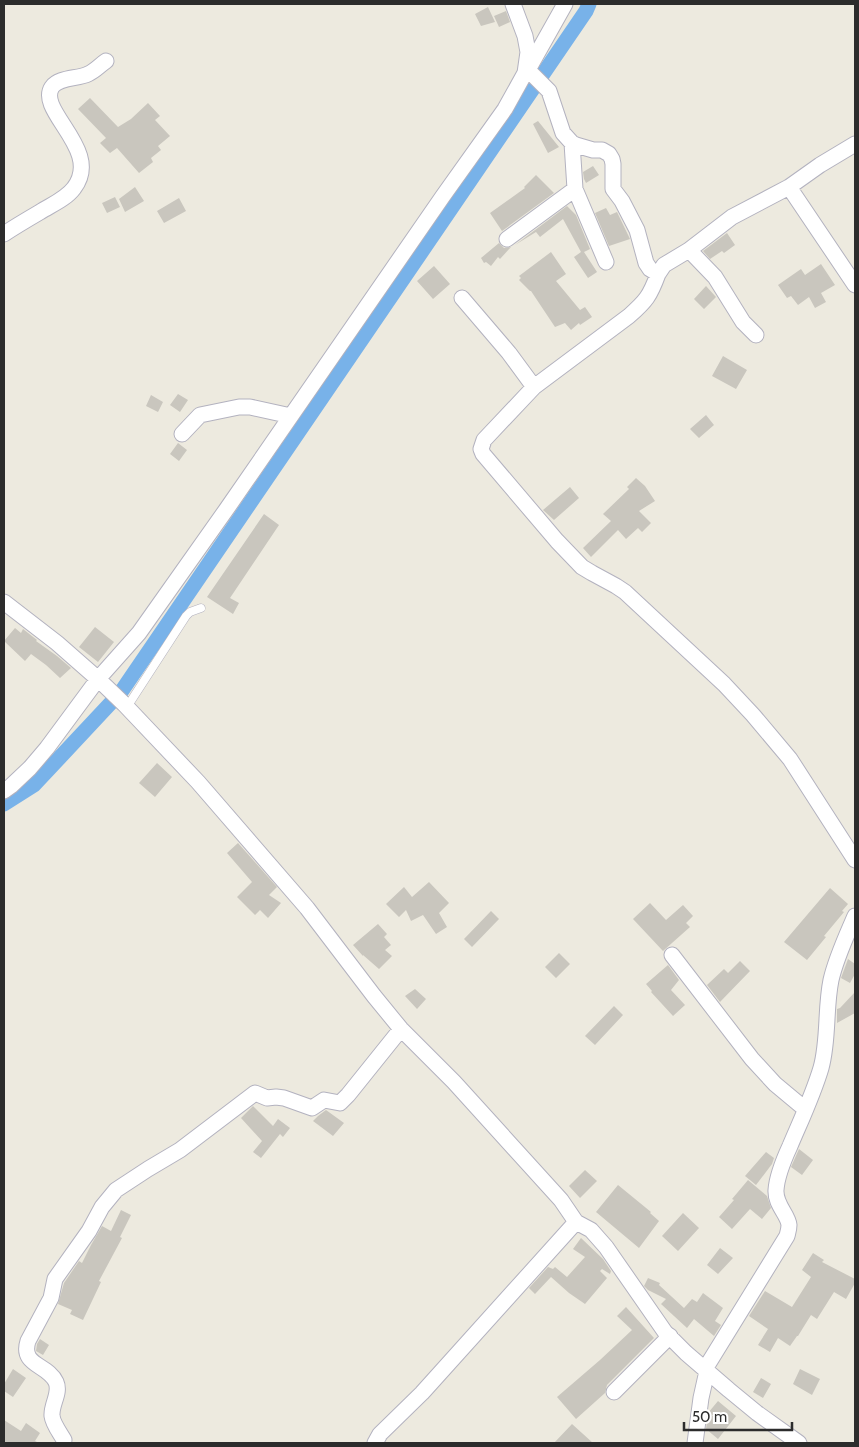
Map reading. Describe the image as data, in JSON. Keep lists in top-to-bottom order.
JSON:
{
  "scale_bar": "50 m"
}
